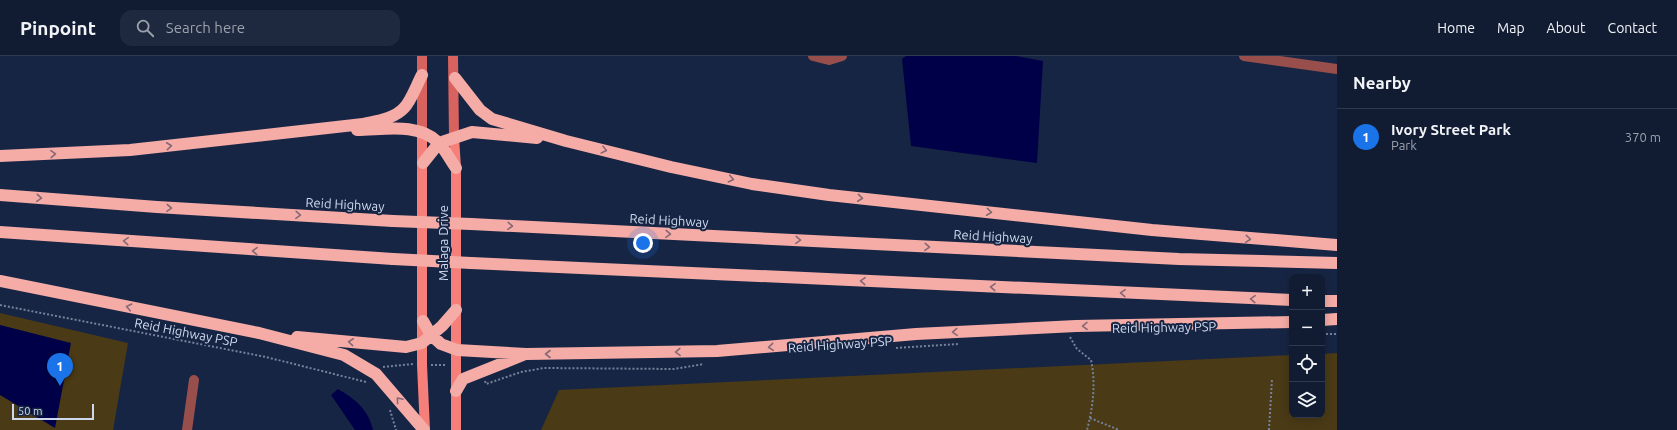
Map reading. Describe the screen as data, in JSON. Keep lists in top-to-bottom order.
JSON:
{
  "streets": {
    "highway": ["Reid Highway"],
    "main road": ["Malaga Drive"],
    "path": ["Reid Highway PSP"]
  },
  "scale_bar": "50 m",
  "page": {
    "header": "Pinpoint",
    "search": "Search here",
    "nav": [
      "Home",
      "Map",
      "About",
      "Contact"
    ],
    "heading": "Nearby",
    "list": [
      {
        "mark": "1",
        "name": "Ivory Street Park",
        "note": "Park",
        "value": "370 m"
      }
    ],
    "map_buttons": ["+", "−"],
    "pins": "1",
    "scale": "50 m"
  }
}
